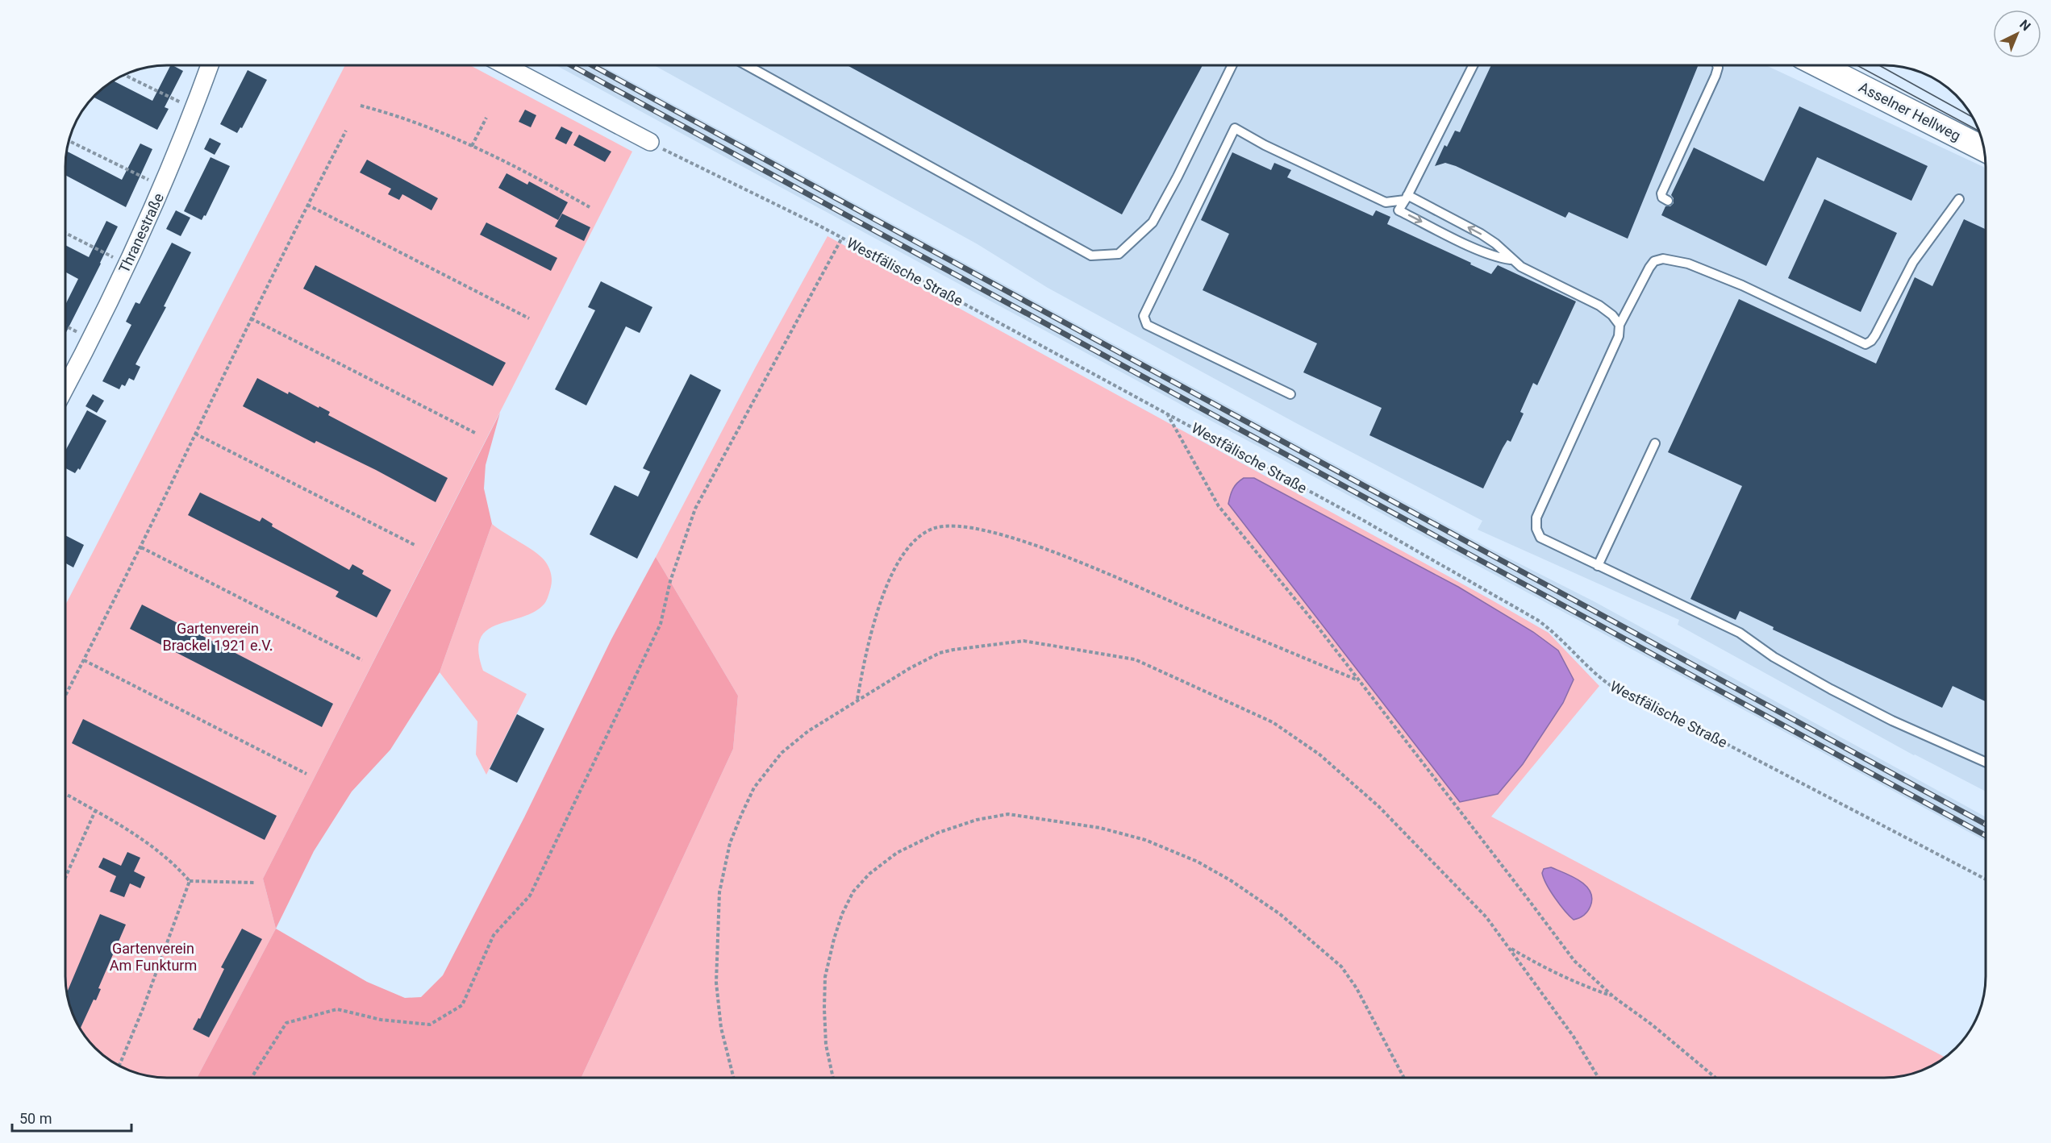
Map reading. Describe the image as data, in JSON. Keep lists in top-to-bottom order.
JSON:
{
  "streets": {
    "main road": ["Asselner Hellweg"],
    "street": ["Thranestraße"],
    "path": ["Westfälische Straße"]
  },
  "parks": ["Gartenverein Brackel 1921 e.V.", "Gartenverein Am Funkturm"],
  "scale_bar": "50 m",
  "north": "top right"
}
